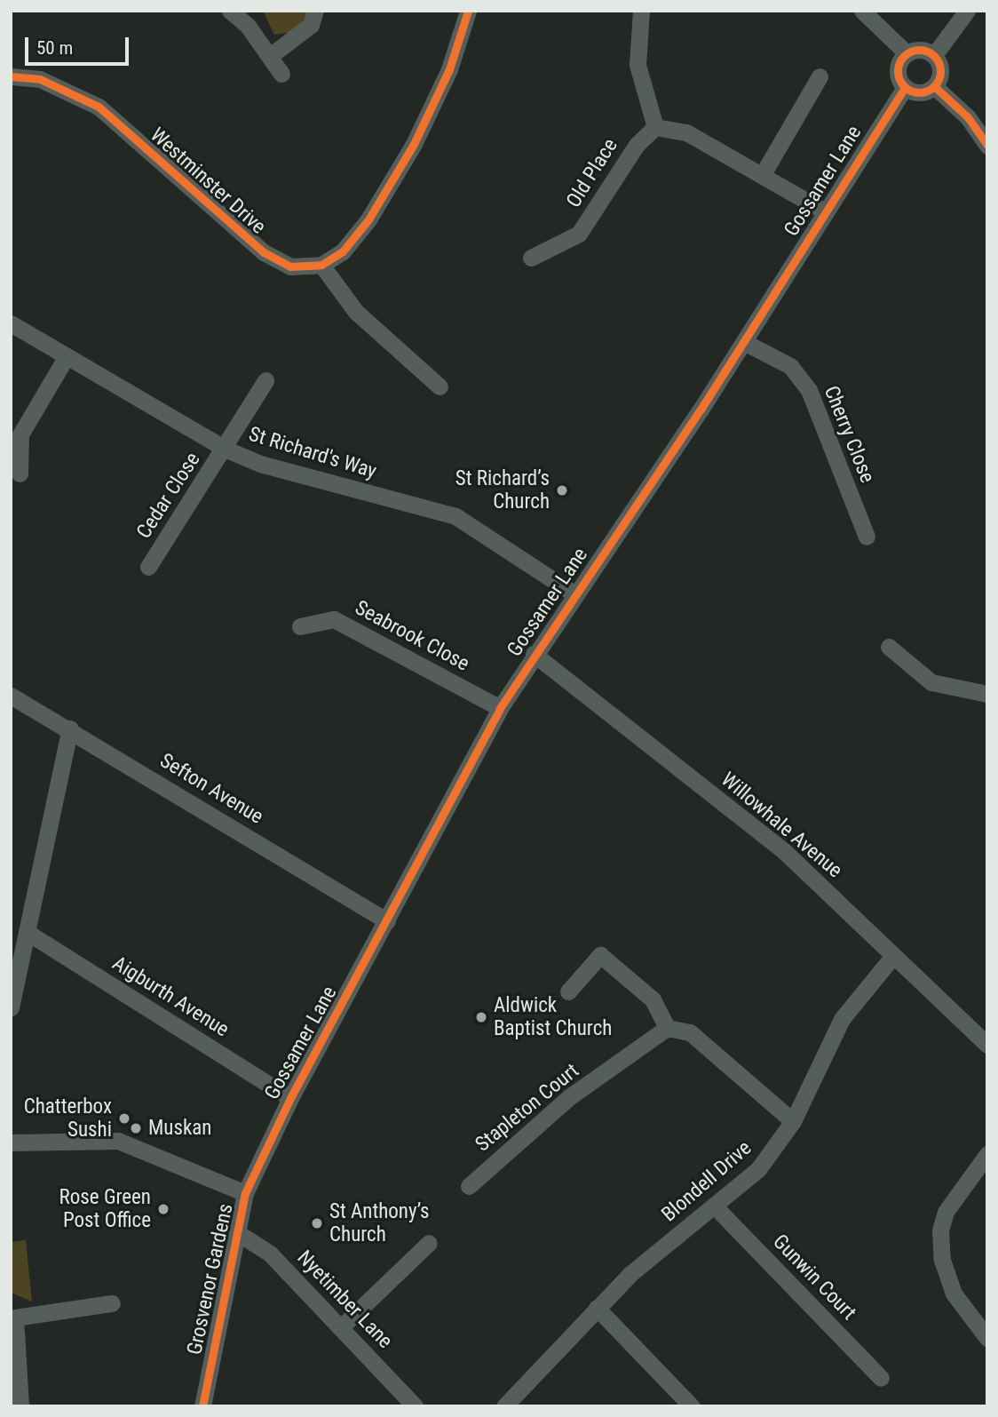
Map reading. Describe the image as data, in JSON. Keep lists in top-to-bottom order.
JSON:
{
  "streets": {
    "street": [
      "Old Place",
      "Westminster Drive",
      "Gossamer Lane",
      "Cherry Close",
      "St Richard's Way",
      "Cedar Close",
      "Seabrook Close",
      "Sefton Avenue",
      "Willowhale Avenue",
      "Aigburth Avenue",
      "Stapleton Court",
      "Blondell Drive",
      "Gunwin Court",
      "Grosvenor Gardens",
      "Nyetimber Lane"
    ]
  },
  "crossings": [
    ["Gossamer Lane", "Cherry Close"],
    ["Gossamer Lane", "St Richard's Way"],
    ["Gossamer Lane", "Seabrook Close"],
    ["Gossamer Lane", "Sefton Avenue"],
    ["Gossamer Lane", "Willowhale Avenue"],
    ["Gossamer Lane", "Aigburth Avenue"],
    ["Gossamer Lane", "Grosvenor Gardens"],
    ["St Richard's Way", "Cedar Close"],
    ["Willowhale Avenue", "Blondell Drive"],
    ["Blondell Drive", "Gunwin Court"],
    ["Grosvenor Gardens", "Nyetimber Lane"]
  ],
  "places": [
    "St Richard’s Church",
    "Aldwick Baptist Church",
    "Chatterbox Sushi",
    "Muskan",
    "Rose Green Post Office",
    "St Anthony’s Church"
  ],
  "scale_bar": "50 m"
}
